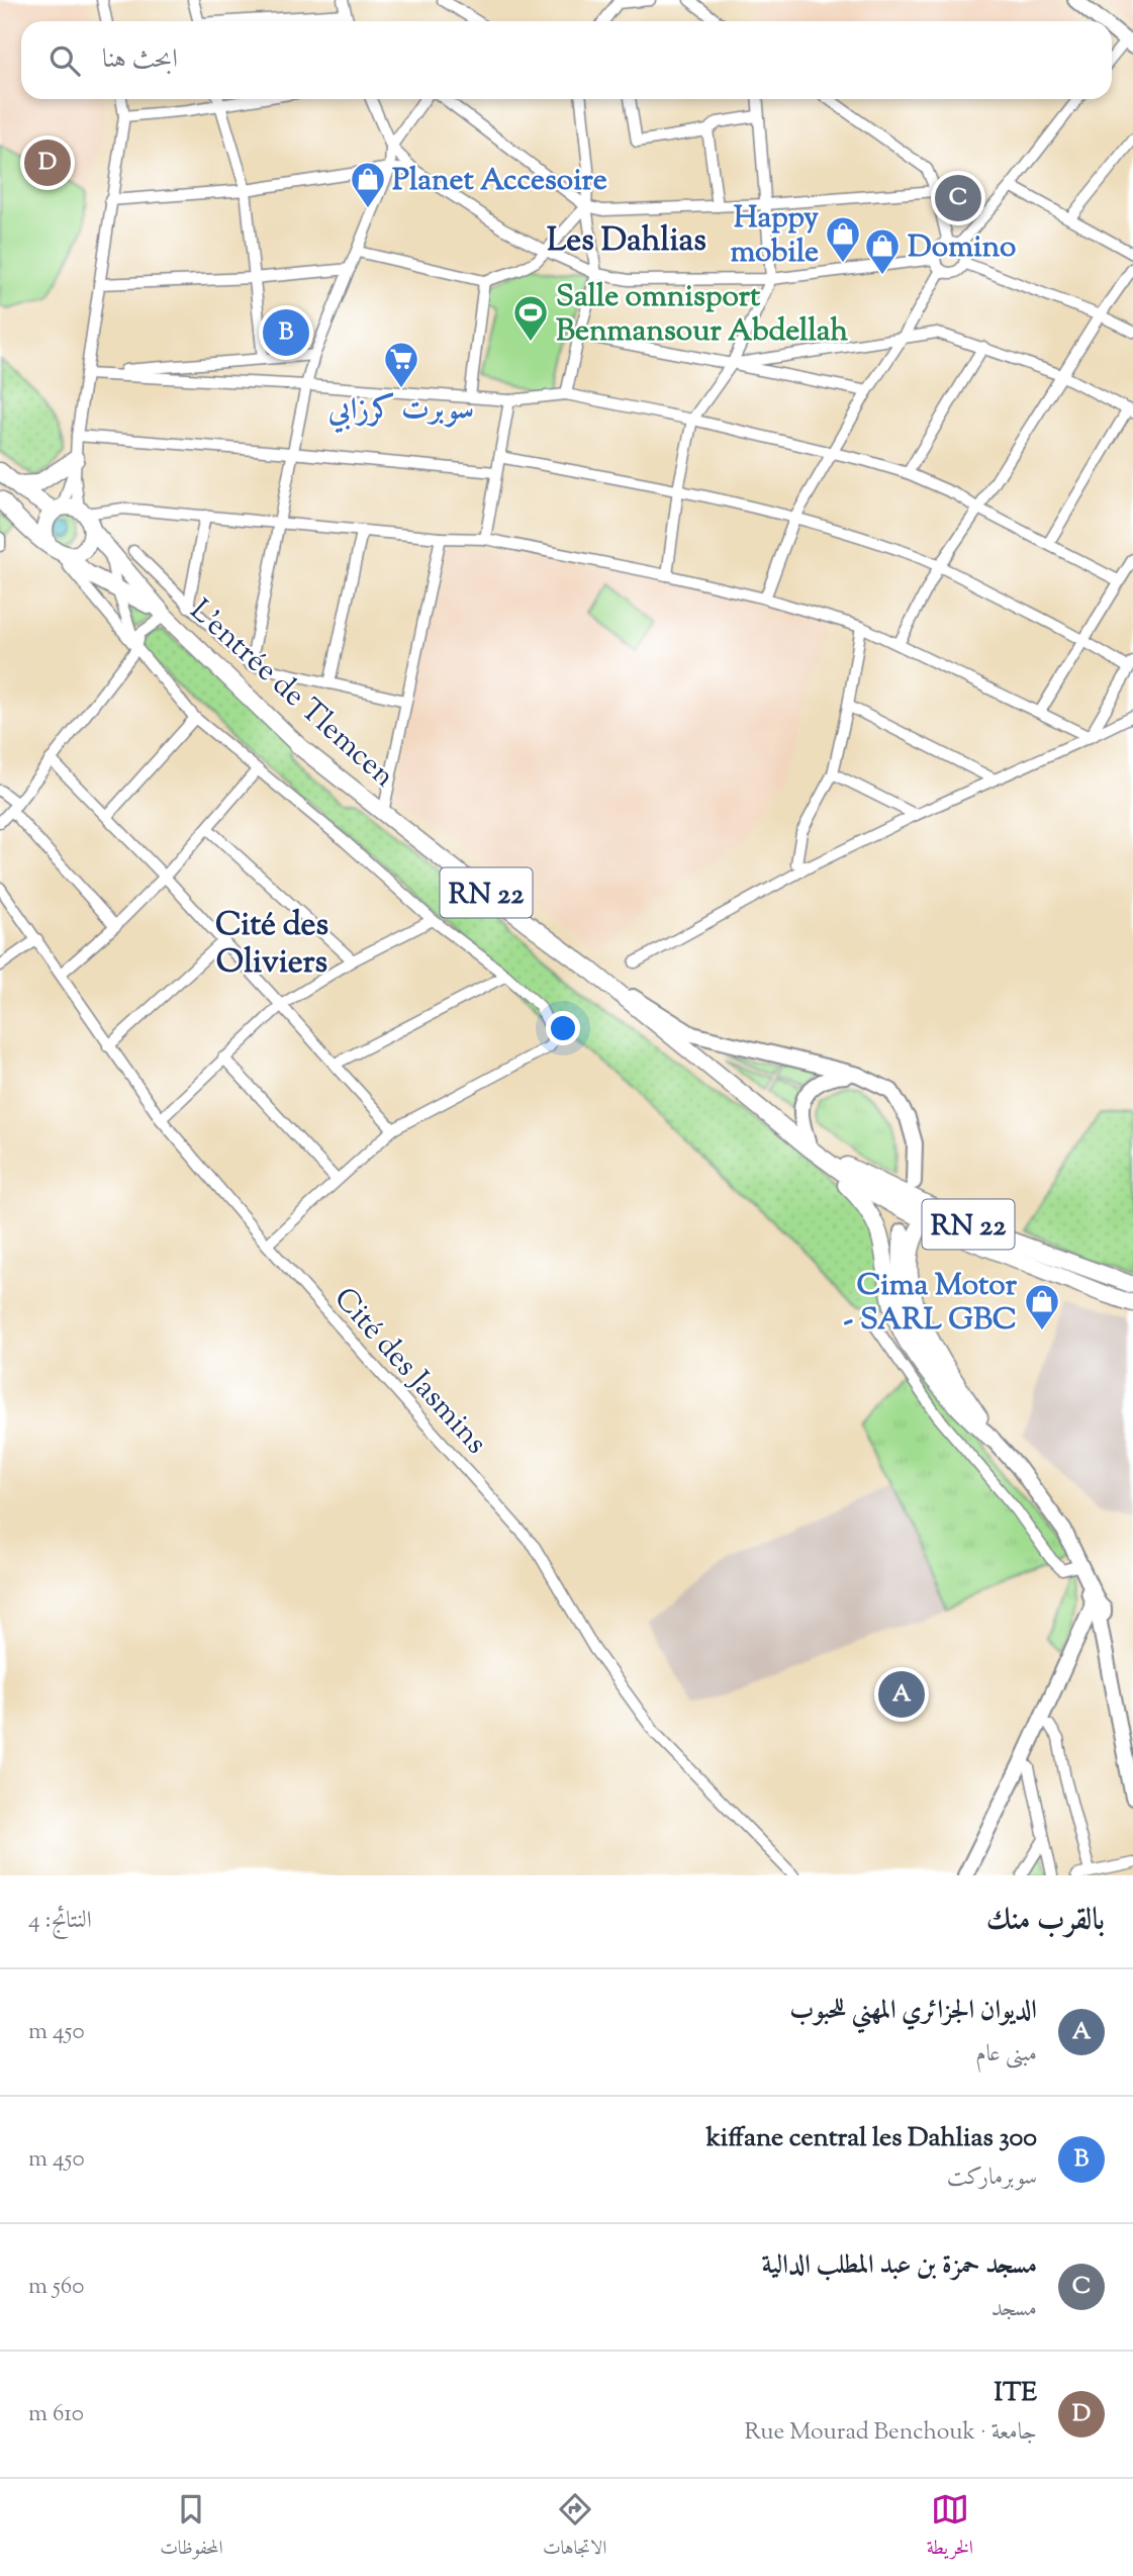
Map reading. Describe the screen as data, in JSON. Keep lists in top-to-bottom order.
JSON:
{
  "streets": {
    "main road": ["L'entrée de Tlemcen", "RN 22"],
    "street": ["Cité des Jasmins"]
  },
  "crossings": [
    ["L'entrée de Tlemcen", "RN 22"]
  ],
  "districts": ["Les Dahlias", "Cité des Oliviers"],
  "places": {
    "shop": [
      "Planet Accesoire",
      "Happy mobile",
      "Domino",
      "Cima Motor - SARL GBC"
    ],
    "sports": ["Salle omnisport Benmansour Abdellah"],
    "supermarket": ["سوبرت كرزابي"]
  },
  "page": {
    "search": "ابحث هنا",
    "pins": [
      "D",
      "C",
      "B",
      "A"
    ],
    "heading": ["بالقرب منك", "النتائج: 4"],
    "list": [
      {
        "mark": "A",
        "name": "الديوان الجزائري المهني للحبوب",
        "note": "مبنى عام",
        "value": "450 m"
      },
      {
        "mark": "B",
        "name": "300 kiffane central les Dahlias",
        "note": "سوبرماركت",
        "value": "450 m"
      },
      {
        "mark": "C",
        "name": "مسجد حمزة بن عبد المطلب الدالية",
        "note": "مسجد",
        "value": "560 m"
      },
      {
        "mark": "D",
        "name": "ITE",
        "note": "جامعة · Rue Mourad Benchouk",
        "value": "610 m"
      }
    ],
    "nav": ["الخريطة", "الاتجاهات", "المحفوظات"]
  }
}
